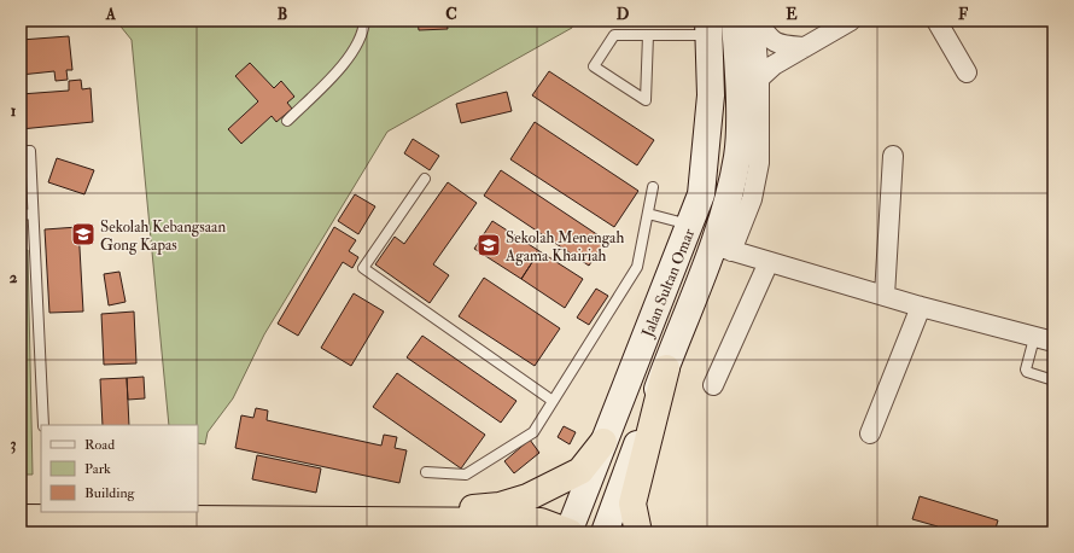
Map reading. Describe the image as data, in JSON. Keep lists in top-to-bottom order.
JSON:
{
  "streets": {
    "main road": ["Jalan Sultan Omar"]
  },
  "places": {
    "school or university": ["Sekolah Kebangsaan Gong Kapas", "Sekolah Menengah Agama Khairiah"]
  },
  "legend": ["Road", "Park", "Building"],
  "grid": {
    "columns": [
      "A",
      "B",
      "C",
      "D",
      "E",
      "F"
    ],
    "rows": ["1", "2", "3"]
  }
}
